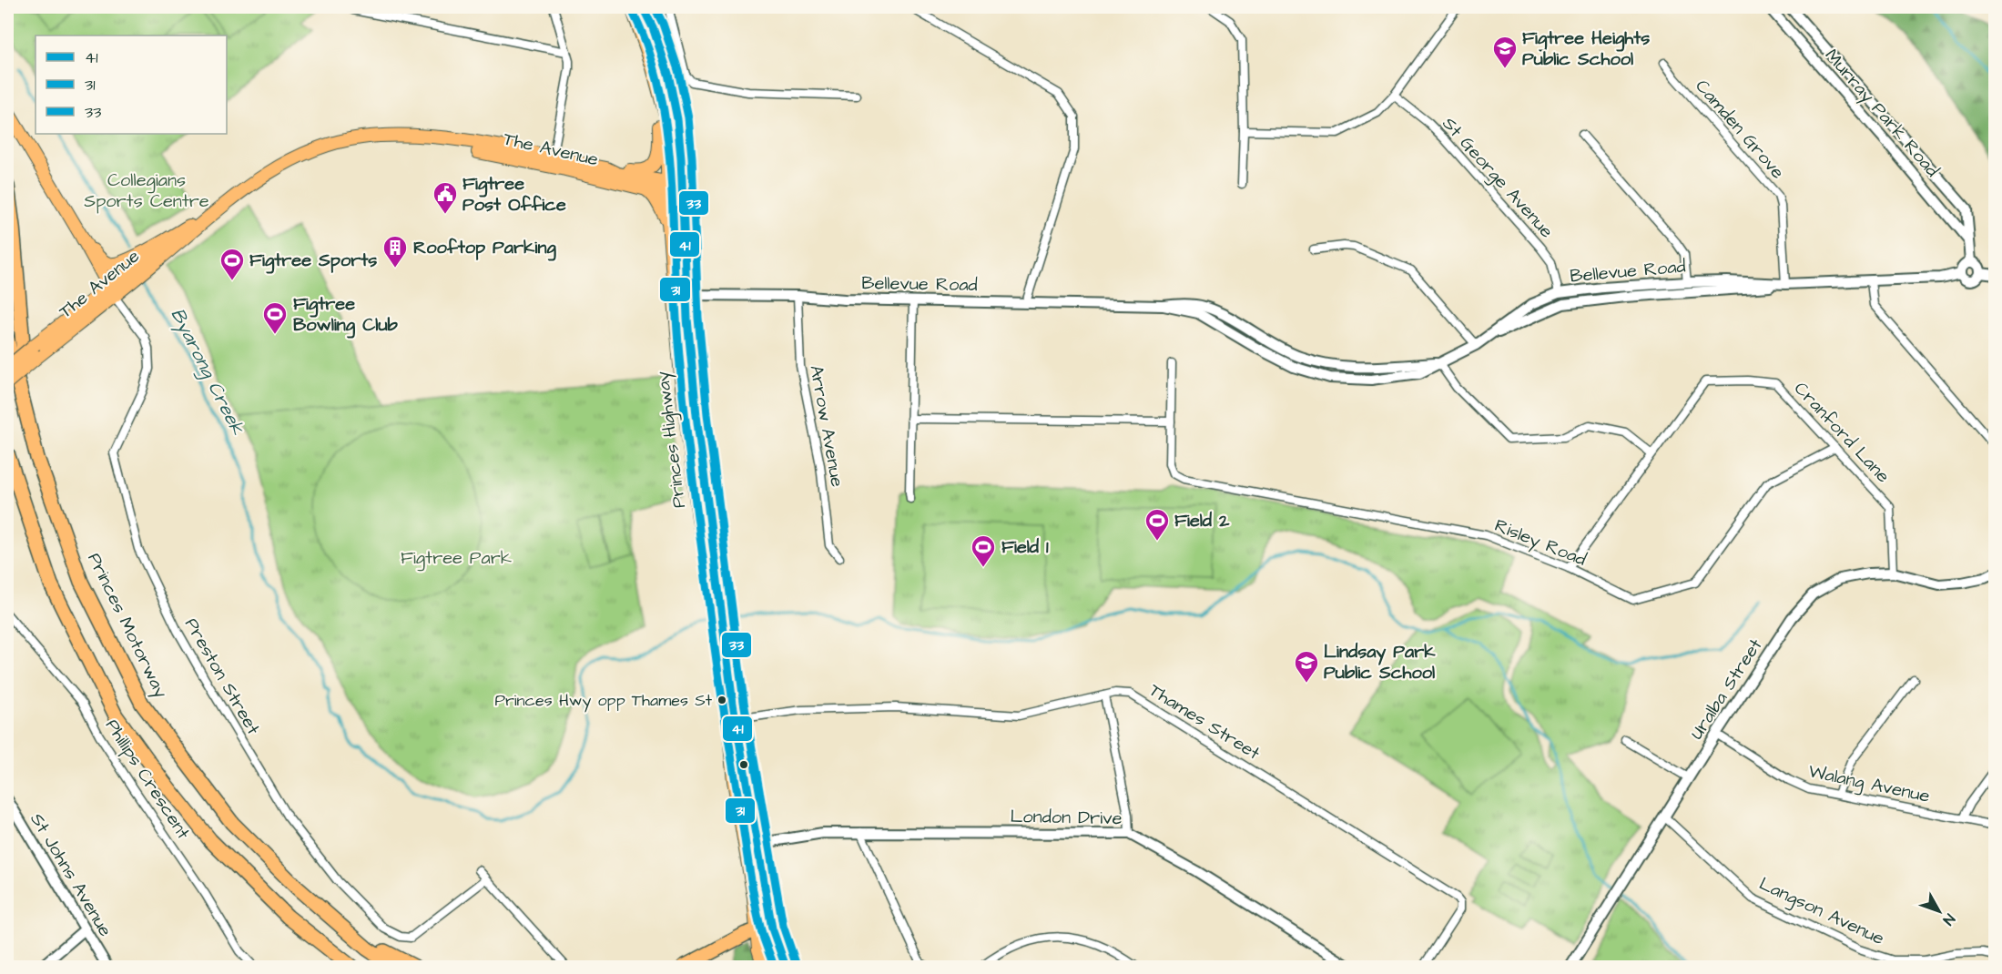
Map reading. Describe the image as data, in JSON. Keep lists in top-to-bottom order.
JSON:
{
  "streets": {
    "highway": ["Princes Motorway"],
    "main road": ["The Avenue", "Princes Highway"],
    "street": [
      "Murray Park Road",
      "Camden Grove",
      "St George Avenue",
      "Bellevue Road",
      "Arrow Avenue",
      "Cranford Lane",
      "Risley Road",
      "Preston Street",
      "Uralba Street",
      "Thames Street",
      "Phillips Crescent",
      "Walang Avenue",
      "London Drive",
      "St Johns Avenue",
      "Langson Avenue"
    ]
  },
  "crossings": [
    ["Murray Park Road", "Bellevue Road"],
    ["Camden Grove", "Bellevue Road"],
    ["The Avenue", "Princes Highway"],
    ["The Avenue", "Preston Street"],
    ["St George Avenue", "Bellevue Road"],
    ["Bellevue Road", "Arrow Avenue"],
    ["Bellevue Road", "Princes Highway"],
    ["Cranford Lane", "Risley Road"],
    ["Cranford Lane", "Uralba Street"],
    ["Princes Highway", "Thames Street"],
    ["Princes Highway", "London Drive"],
    ["Uralba Street", "Walang Avenue"],
    ["Uralba Street", "Langson Avenue"]
  ],
  "water": ["Byarong Creek"],
  "parks": ["Collegians Sports Centre", "Figtree Park"],
  "places": {
    "school or university": ["Figtree Heights Public School", "Lindsay Park Public School"],
    "public building": ["Figtree Post Office"],
    "building": ["Rooftop Parking"],
    "sports": [
      "Figtree Sports",
      "Figtree Bowling Club",
      "Field 2",
      "Field 1"
    ],
    "other": ["Princes Hwy opp Thames St"]
  },
  "lines": ["transit line 41", "transit line 33", "transit line 31"],
  "legend": ["41", "31", "33"],
  "north": "bottom right"
}
